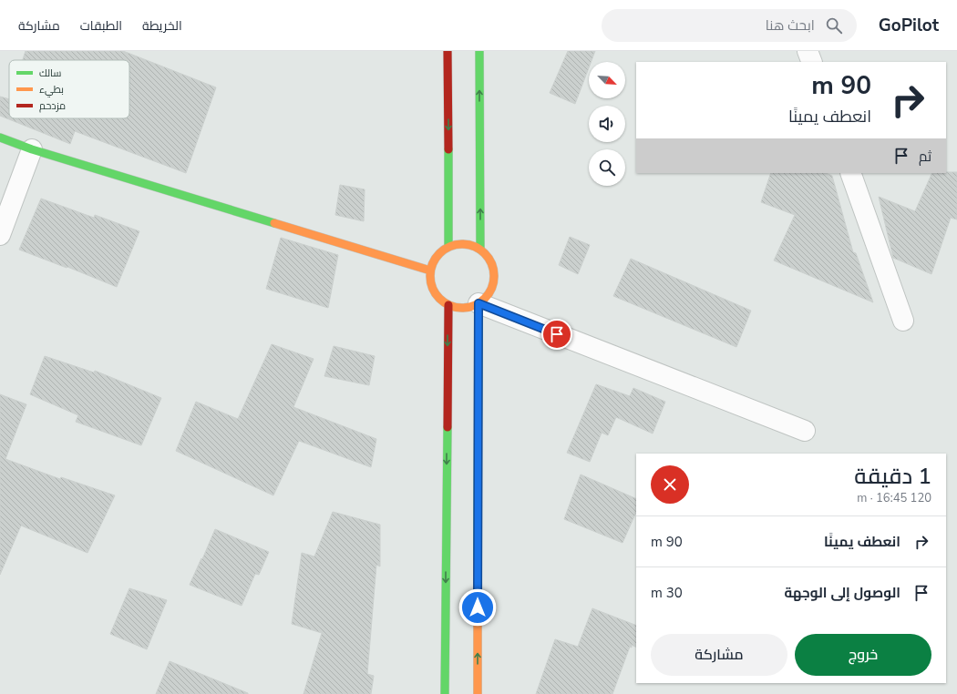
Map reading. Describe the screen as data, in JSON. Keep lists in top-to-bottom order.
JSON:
{
  "legend": ["سالك", "بطيء", "مزدحم"],
  "north": "bottom right",
  "page": {
    "header": "GoPilot",
    "search": "ابحث هنا",
    "nav": ["الخريطة", "الطبقات", "مشاركة"],
    "turn": ["90 m", "انعطف يمينًا"],
    "then": "ثم",
    "heading": ["1 دقيقة", "120 m · 16:45"],
    "list": [
      {
        "name": "انعطف يمينًا",
        "value": "90 m"
      },
      {
        "name": "الوصول إلى الوجهة",
        "value": "30 m"
      }
    ],
    "buttons": ["خروج", "مشاركة"]
  }
}
